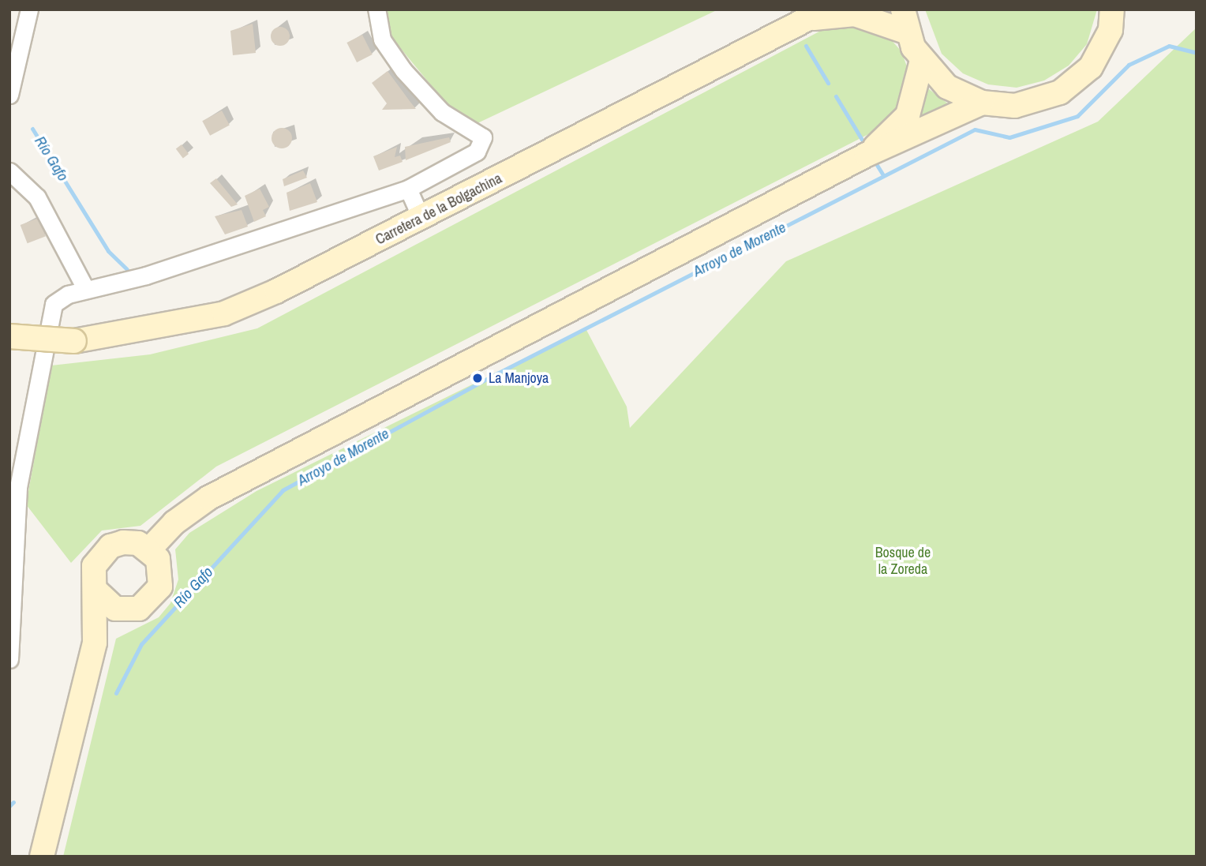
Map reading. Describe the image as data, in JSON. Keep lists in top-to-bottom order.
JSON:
{
  "streets": {
    "street": ["Carretera de la Bolgachina"]
  },
  "water": ["Río Gafo", "Arroyo de Morente"],
  "parks": ["Bosque de la Zoreda"],
  "places": ["La Manjoya"]
}
